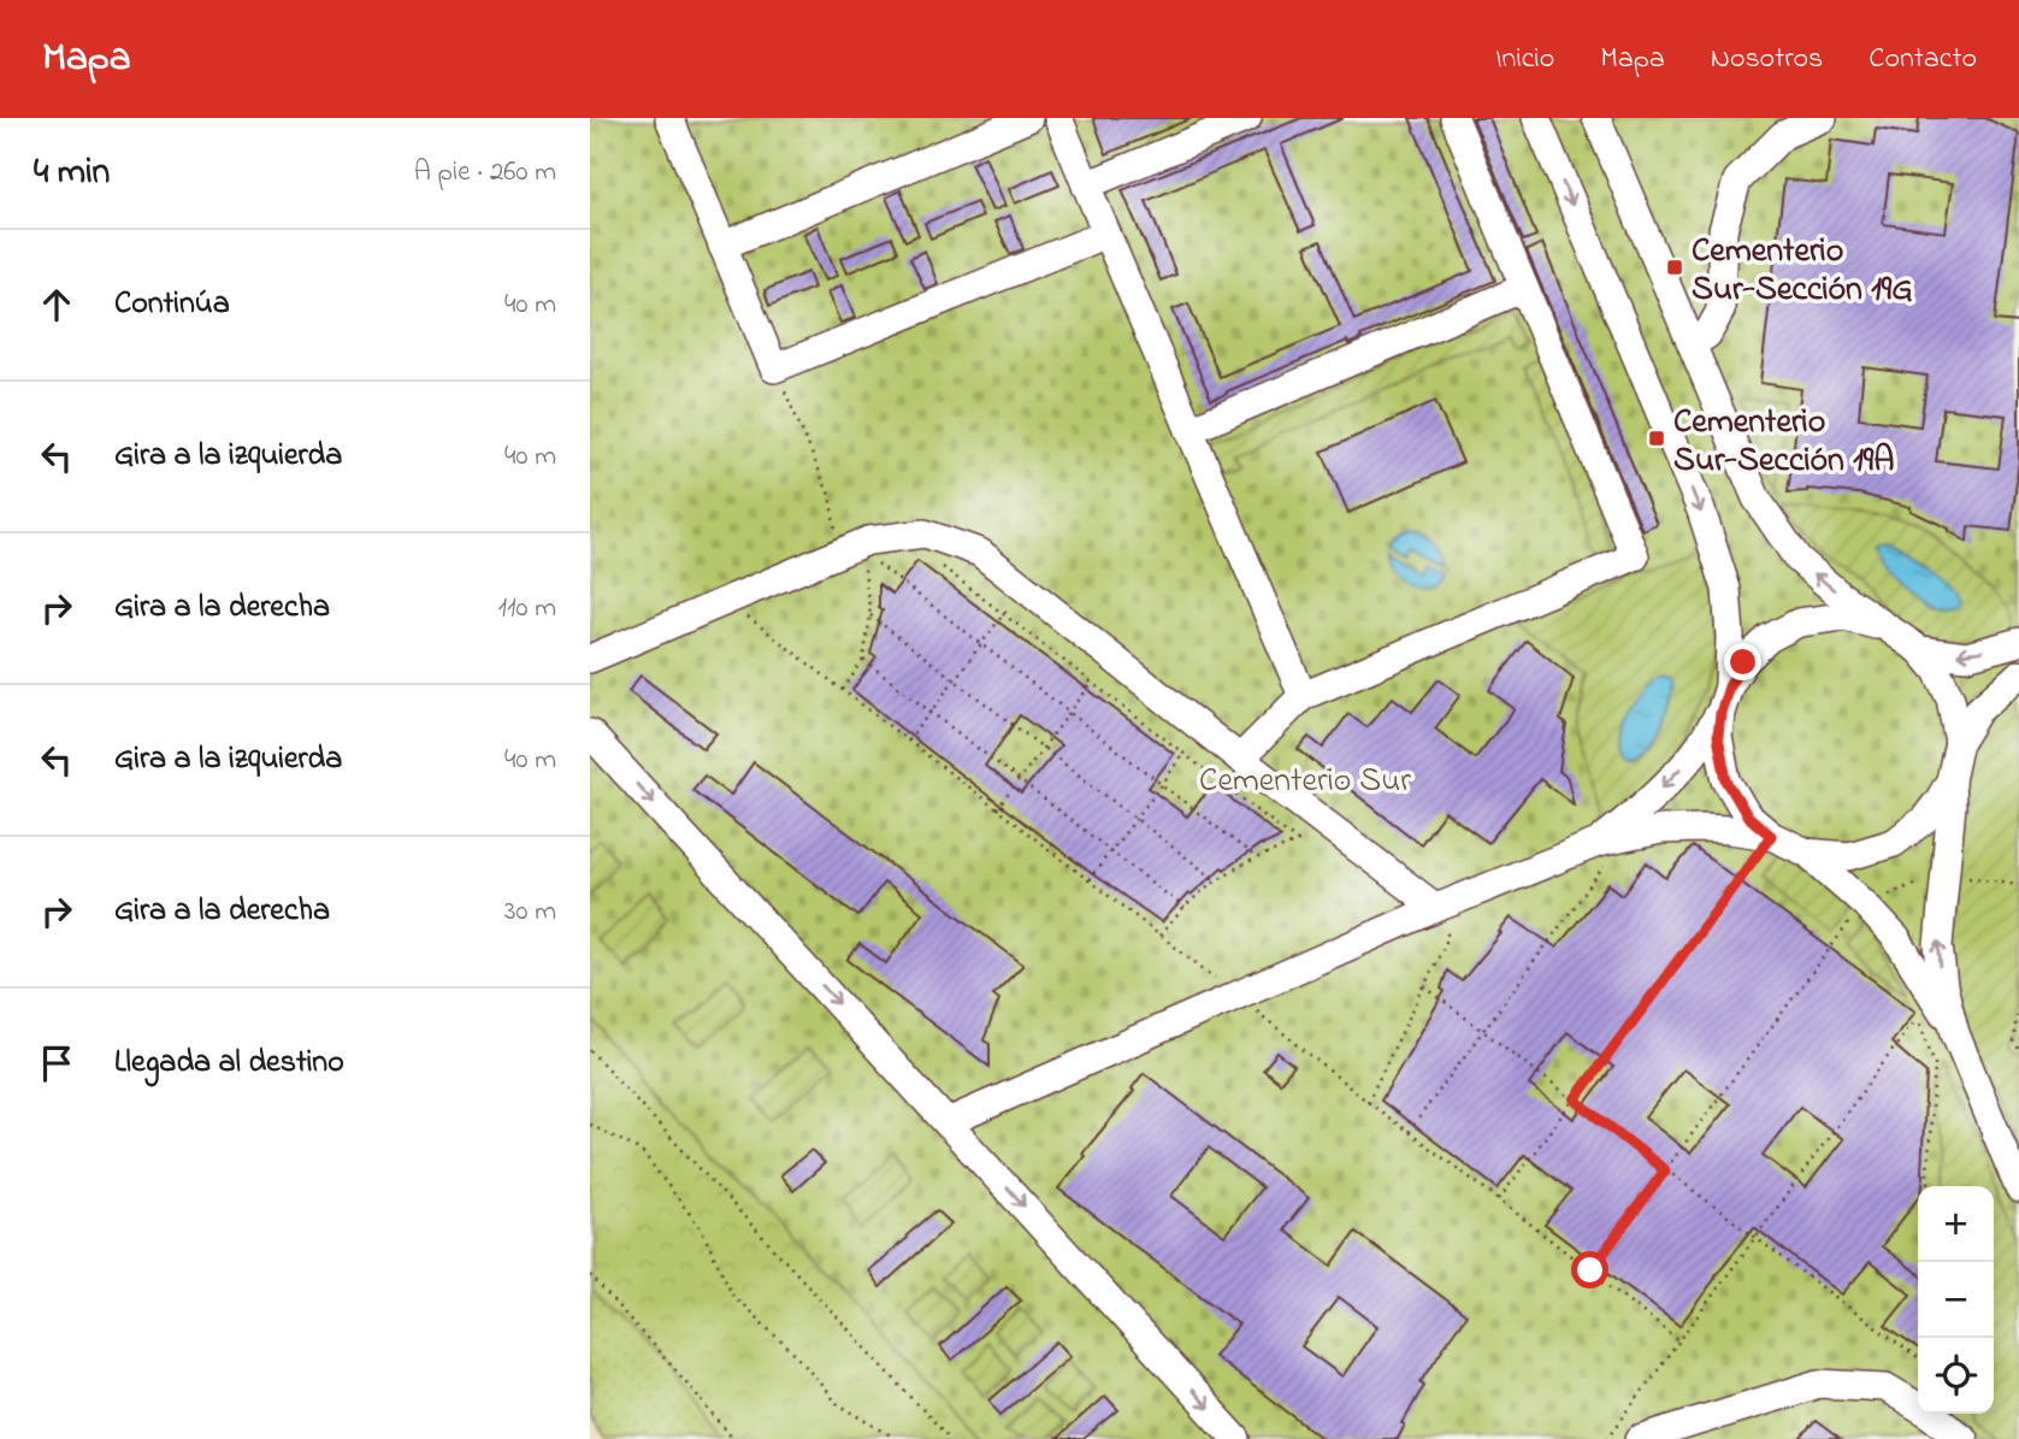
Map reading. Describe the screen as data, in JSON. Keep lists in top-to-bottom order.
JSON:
{
  "parks": ["Cementerio Sur"],
  "places": {
    "transit": ["Cementerio Sur-Sección 19G", "Cementerio Sur-Sección 19A"]
  },
  "page": {
    "header": "Mapa",
    "nav": [
      "Inicio",
      "Mapa",
      "Nosotros",
      "Contacto"
    ],
    "heading": ["4 min", "A pie · 260 m"],
    "list": [
      ["Continúa", "40 m"],
      ["Gira a la izquierda", "40 m"],
      ["Gira a la derecha", "110 m"],
      ["Gira a la izquierda", "40 m"],
      ["Gira a la derecha", "30 m"],
      "Llegada al destino"
    ],
    "map_buttons": ["+", "−"]
  }
}
